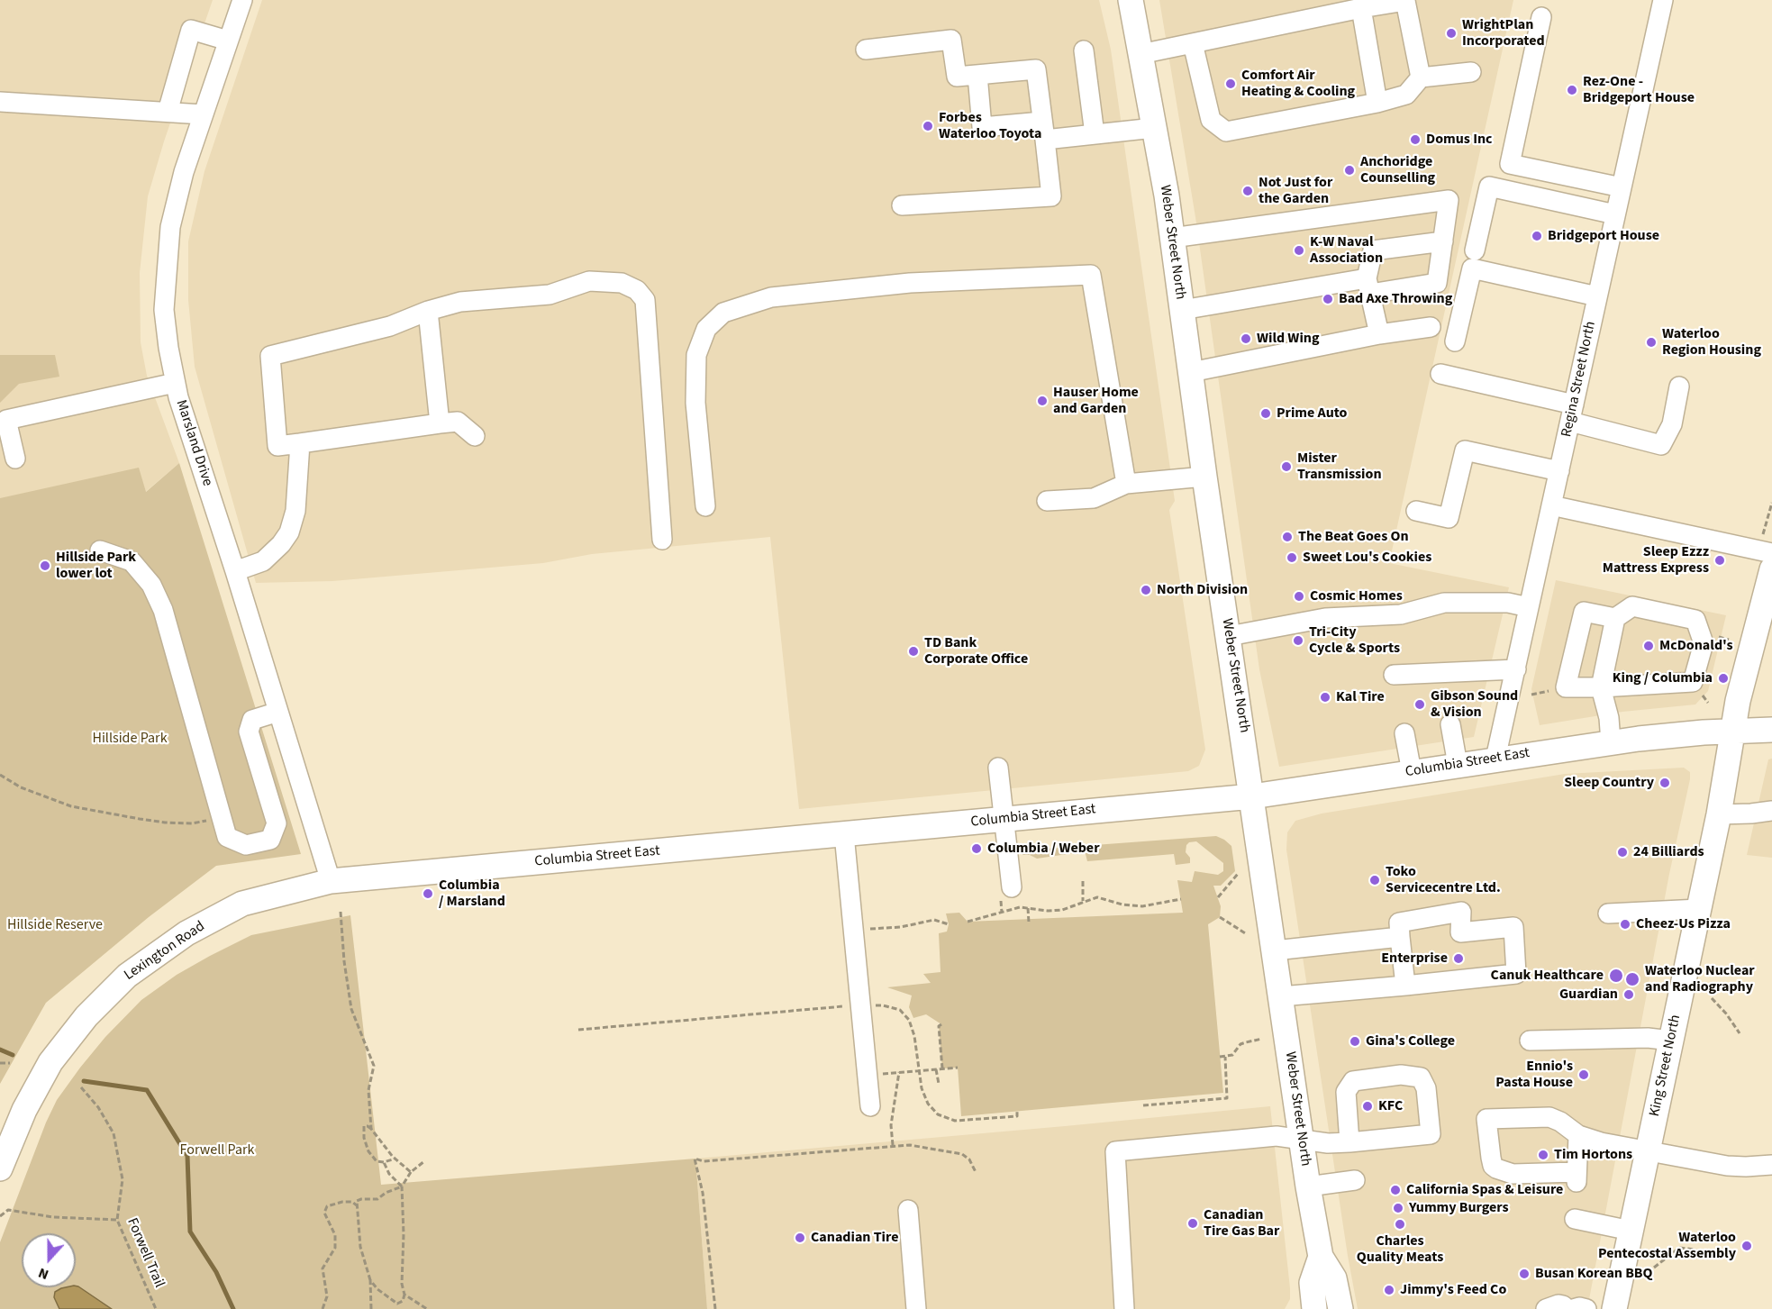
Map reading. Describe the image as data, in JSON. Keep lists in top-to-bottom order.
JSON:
{
  "streets": {
    "main road": [
      "Weber Street North",
      "Columbia Street East",
      "Lexington Road",
      "King Street North"
    ],
    "street": ["Regina Street North", "Marsland Drive"],
    "path": ["Forwell Trail"]
  },
  "crossings": [
    ["Weber Street North", "Columbia Street East"],
    ["Regina Street North", "Columbia Street East"],
    ["Marsland Drive", "Columbia Street East"],
    ["Marsland Drive", "Lexington Road"],
    ["Columbia Street East", "Lexington Road"],
    ["Columbia Street East", "King Street North"]
  ],
  "parks": ["Hillside Park", "Hillside Reserve", "Forwell Park"],
  "places": [
    "WrightPlan Incorporated",
    "Comfort Air Heating & Cooling",
    "Rez-One - Bridgeport House",
    "Forbes Waterloo Toyota",
    "Domus Inc",
    "Anchoridge Counselling",
    "Not Just for the Garden",
    "Bridgeport House",
    "K-W Naval Association",
    "Bad Axe Throwing",
    "Wild Wing",
    "Waterloo Region Housing",
    "Hauser Home and Garden",
    "Prime Auto",
    "Mister Transmission",
    "The Beat Goes On",
    "Sweet Lou's Cookies",
    "Sleep Ezzz Mattress Express",
    "Hillside Park lower lot",
    "North Division",
    "Cosmic Homes",
    "Tri-City Cycle & Sports",
    "McDonald's",
    "TD Bank Corporate Office",
    "King / Columbia",
    "Kal Tire",
    "Gibson Sound & Vision",
    "Sleep Country",
    "Columbia / Weber",
    "24 Billiards",
    "Toko Servicecentre Ltd.",
    "Columbia / Marsland",
    "Cheez-Us Pizza",
    "Enterprise",
    "Canuk Healthcare",
    "Waterloo Nuclear and Radiography",
    "Guardian",
    "Gina's College",
    "Ennio's Pasta House",
    "KFC",
    "Tim Hortons",
    "California Spas & Leisure",
    "Yummy Burgers",
    "Canadian Tire Gas Bar",
    "Charles Quality Meats",
    "Canadian Tire",
    "Waterloo Pentecostal Assembly",
    "Busan Korean BBQ",
    "Jimmy's Feed Co"
  ],
  "north": "bottom"
}
